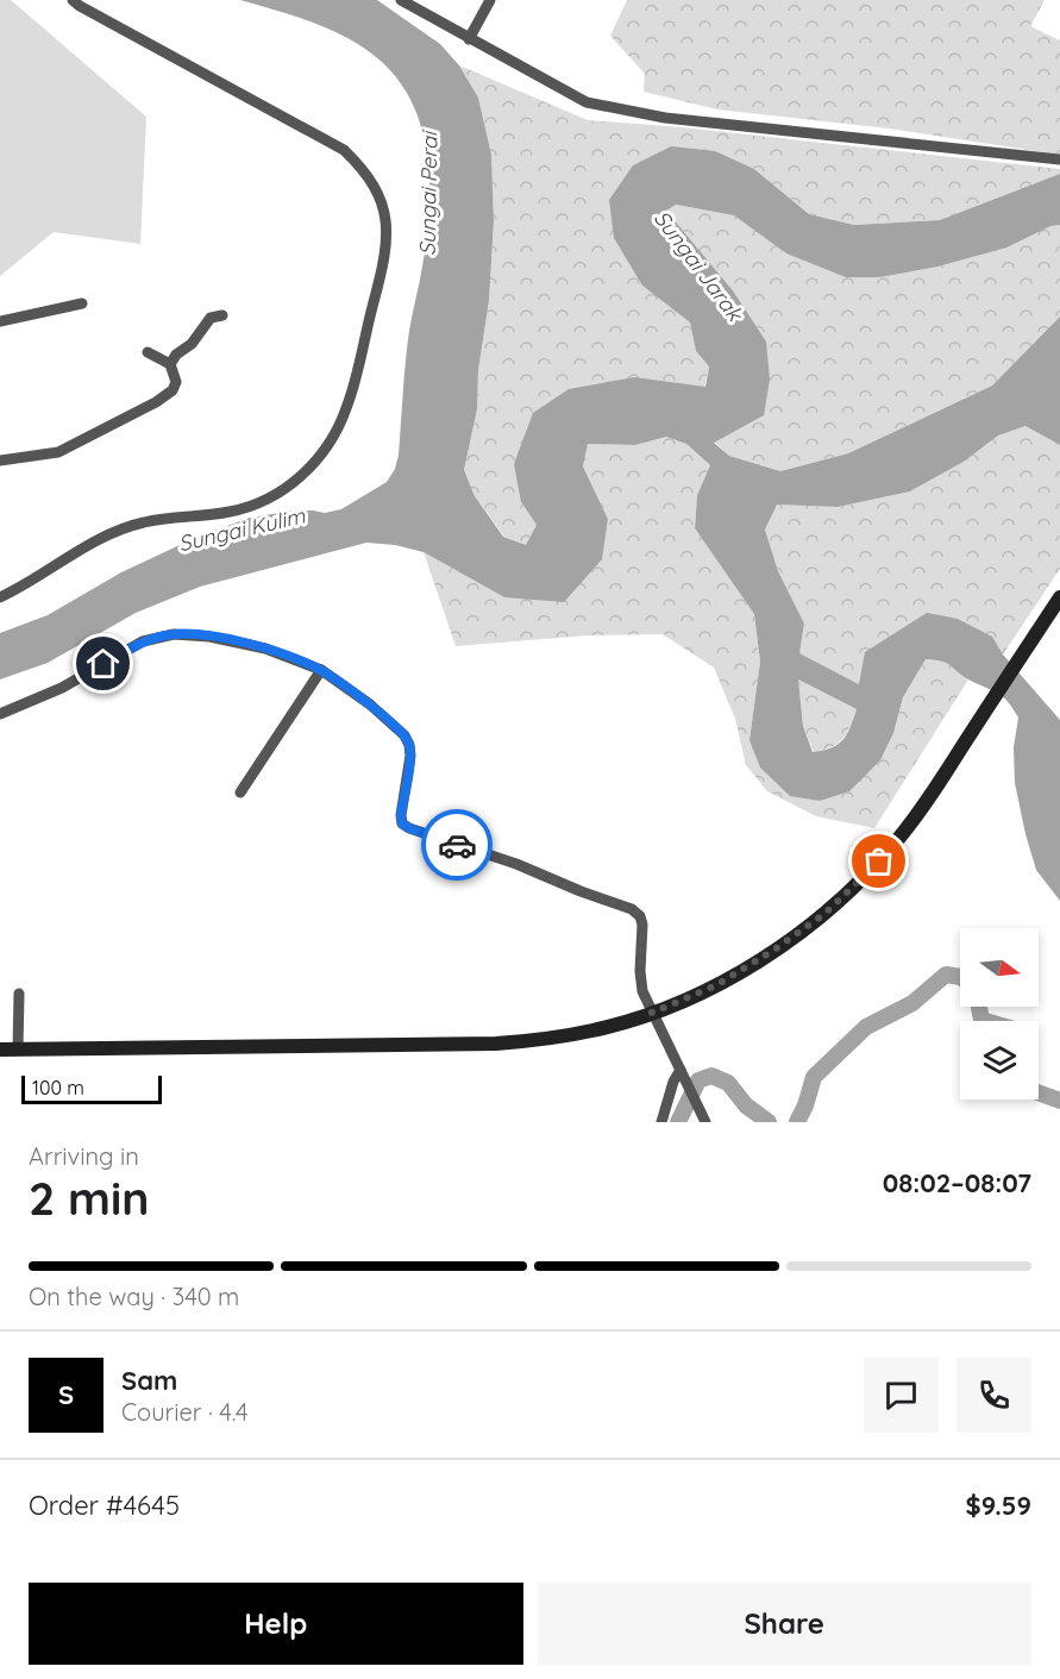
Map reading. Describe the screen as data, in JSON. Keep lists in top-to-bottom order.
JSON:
{
  "water": ["Sungai Perai", "Sungai Jarak", "Sungai Kulim"],
  "scale_bar": "100 m",
  "north": "right",
  "page": {
    "scale": "100 m",
    "heading": ["2 min", "Arriving in", "08:02–08:07"],
    "panel": [
      "Sam",
      "Courier · 4.4",
      "Order #4645",
      "$9.59"
    ],
    "bar": "On the way · 340 m",
    "round": "S",
    "buttons": ["Help", "Share"]
  }
}
